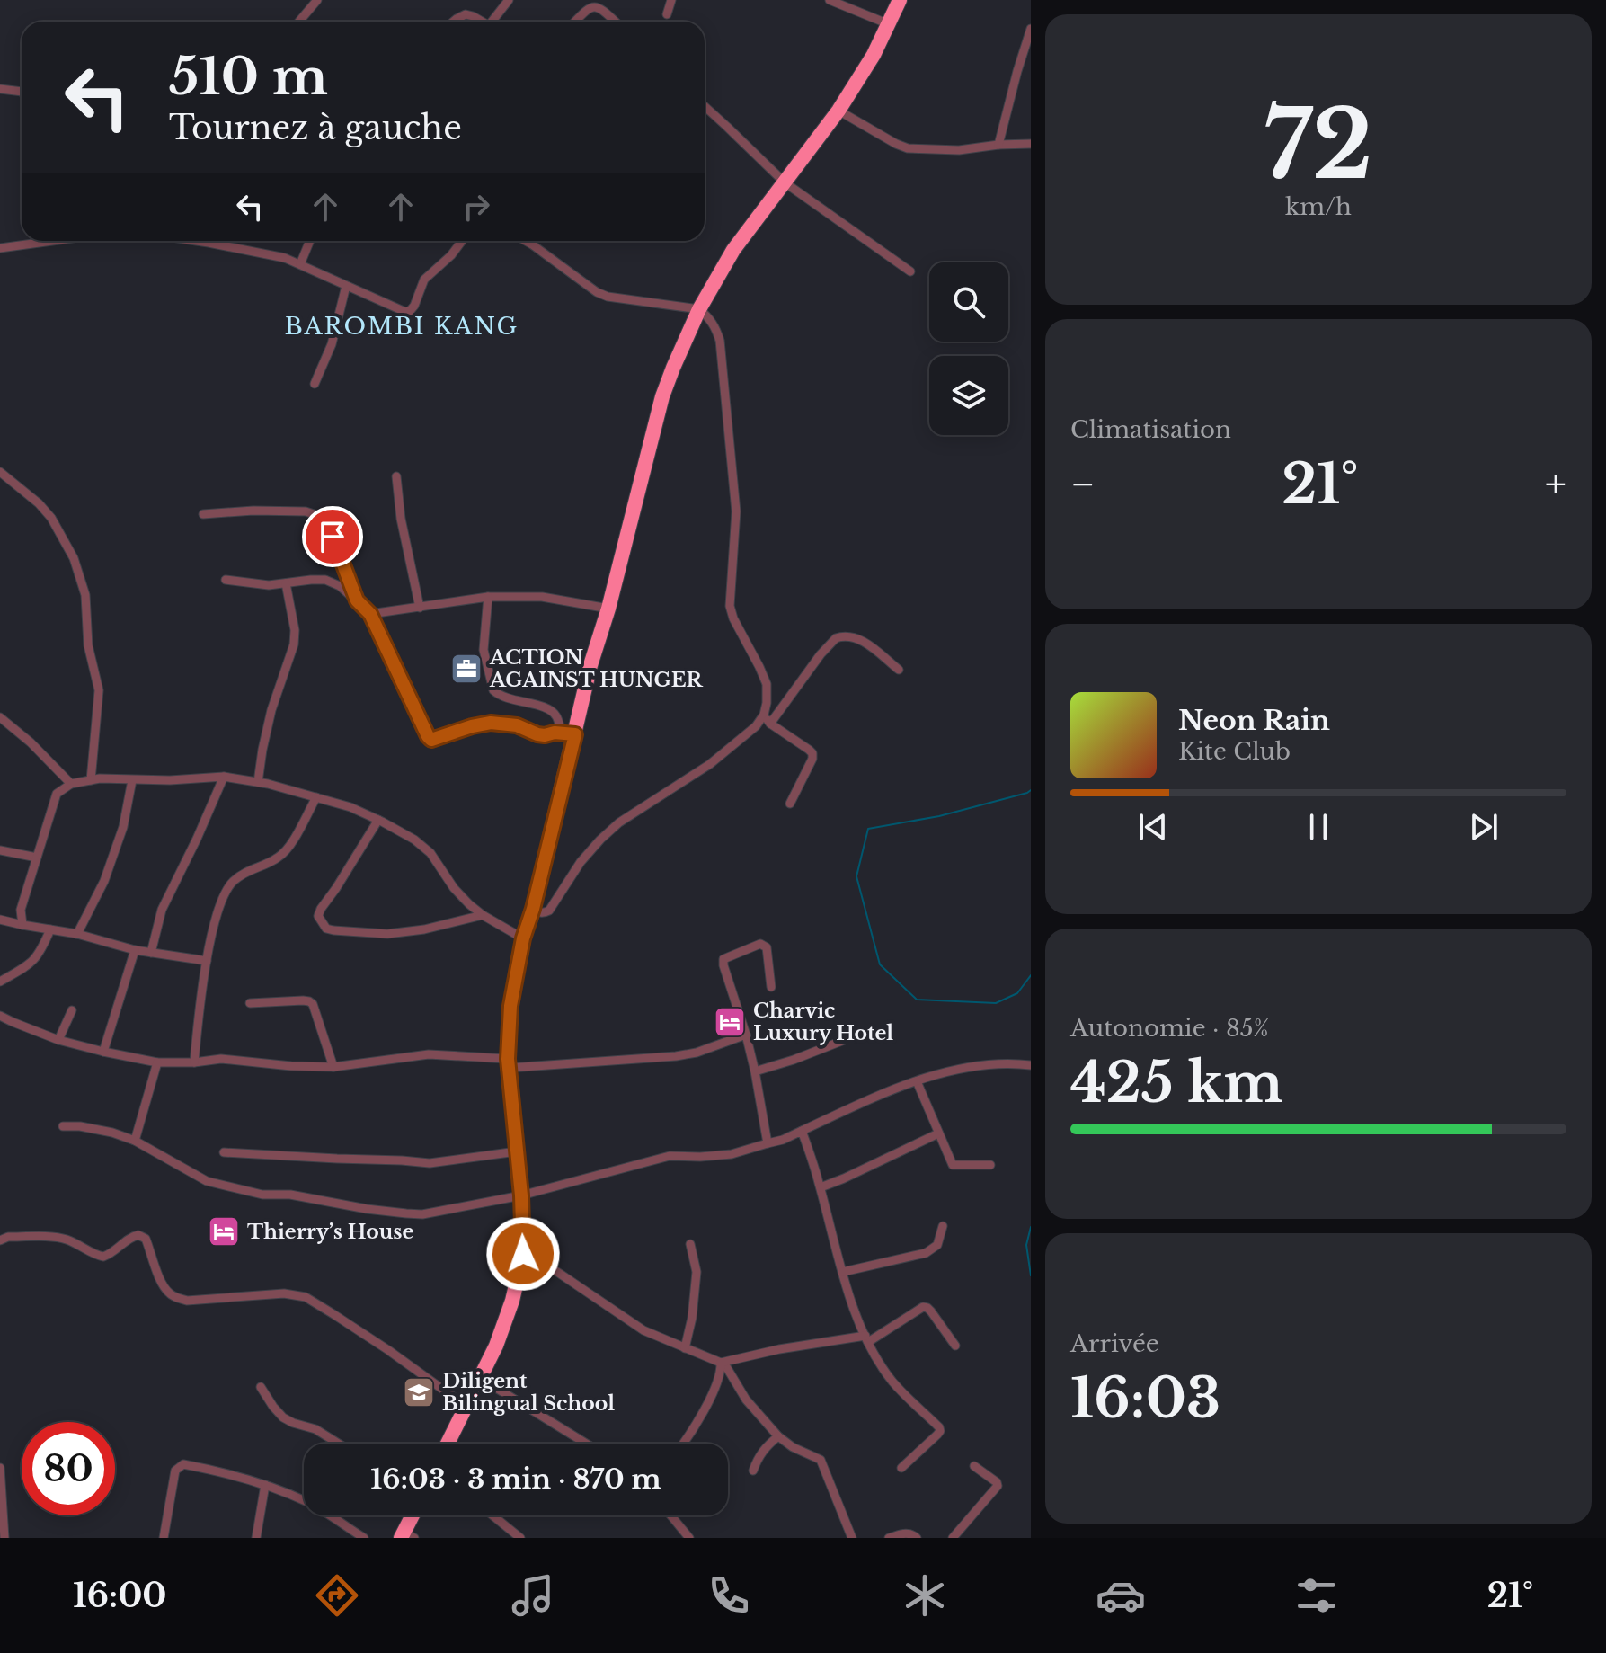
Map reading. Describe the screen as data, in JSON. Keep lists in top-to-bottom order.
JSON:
{
  "districts": ["BAROMBI KANG"],
  "places": {
    "office": ["ACTION AGAINST HUNGER"],
    "hotel": ["Charvic Luxury Hotel", "Thierry’s House"],
    "school or university": ["Diligent Bilingual School"]
  },
  "page": {
    "tile": [
      ["72", "km/h"],
      "Climatisation",
      ["Autonomie · 85%", "425 km"],
      ["Arrivée", "16:03"]
    ],
    "turn": ["510 m", "Tournez à gauche"],
    "heat": ["−", "21°", "+"],
    "song": ["Neon Rain", "Kite Club"],
    "limit": "80",
    "trip": "16:03 · 3 min · 870 m",
    "tabs": ["16:00", "21°"]
  }
}
